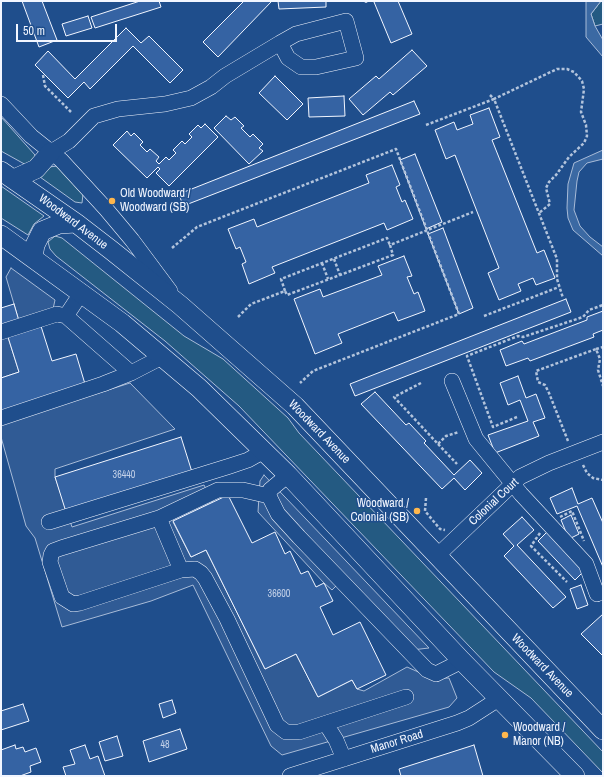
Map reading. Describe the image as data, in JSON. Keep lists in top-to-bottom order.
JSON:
{
  "streets": {
    "main road": ["Woodward Avenue"],
    "street": ["Colonial Court", "Manor Road"]
  },
  "crossings": [
    ["Woodward Avenue", "Colonial Court"]
  ],
  "places": ["Old Woodward / Woodward (SB)", "Woodward / Colonial (SB)", "Woodward / Manor (NB)"],
  "house_numbers": ["36440", "36600", "48"],
  "scale_bar": "50 m"
}
